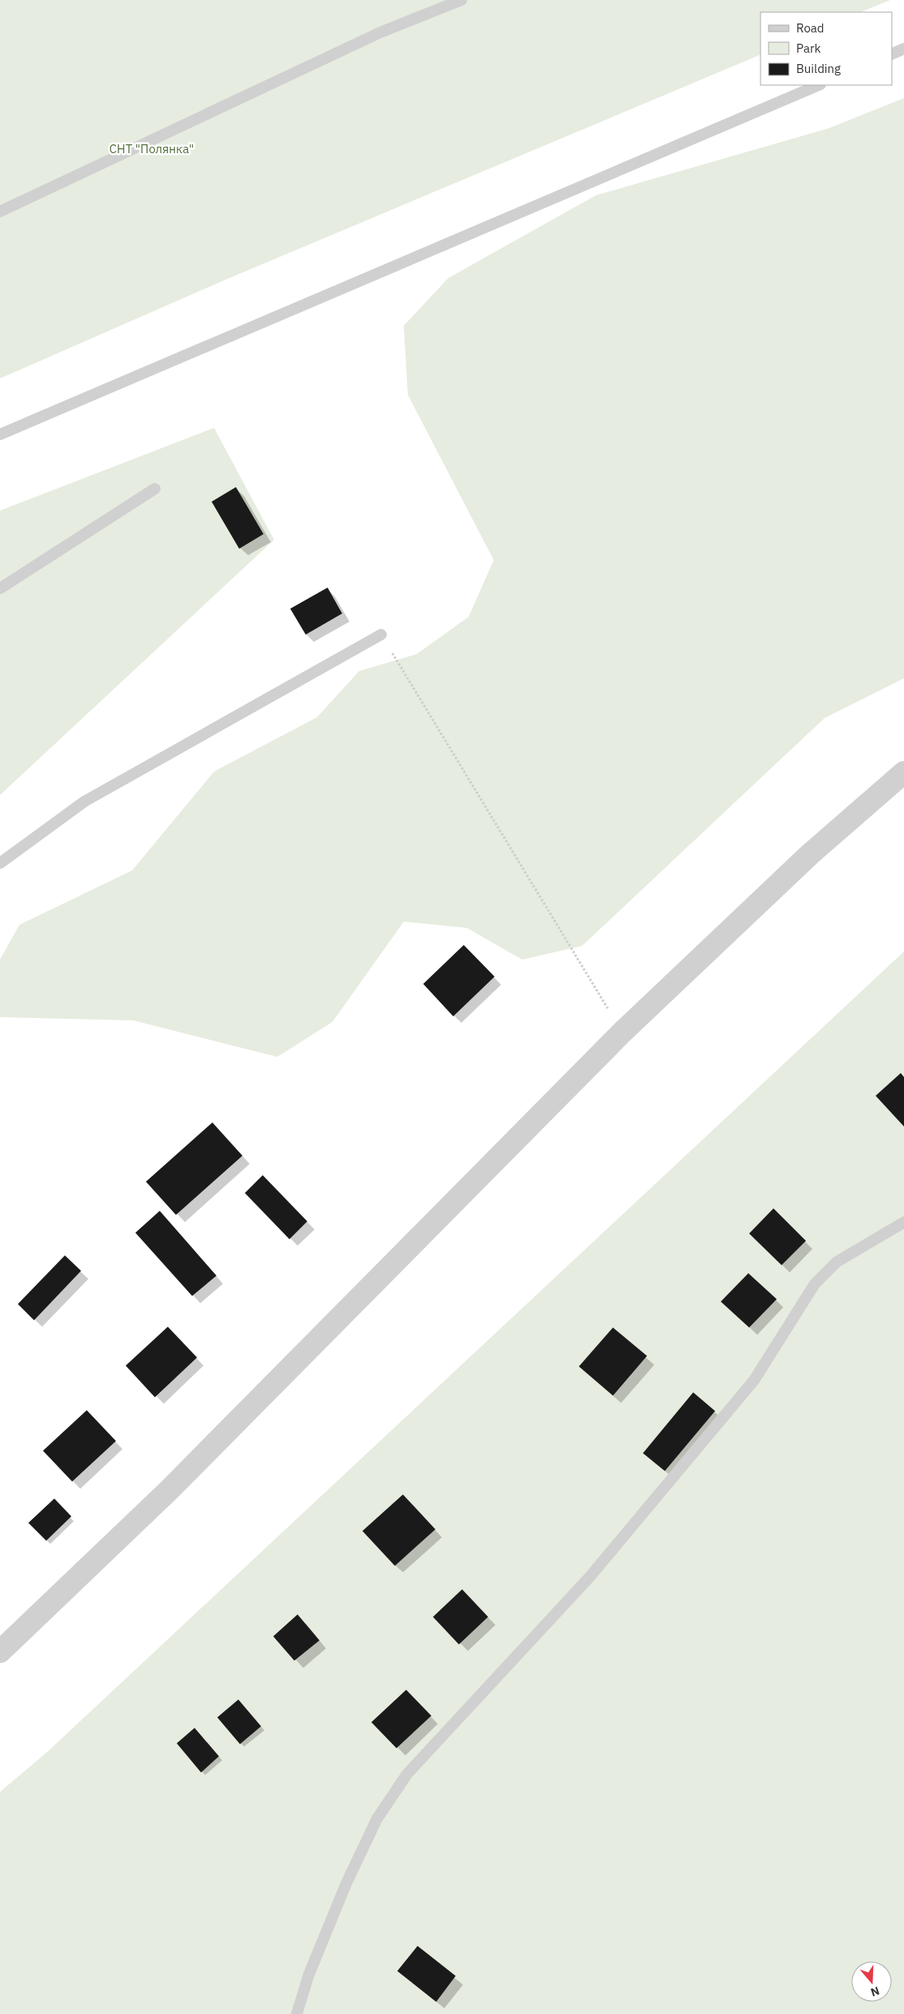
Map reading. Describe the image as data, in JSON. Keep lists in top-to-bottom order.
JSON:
{
  "parks": ["СНТ \"Полянка\""],
  "legend": ["Road", "Park", "Building"],
  "north": "bottom"
}
